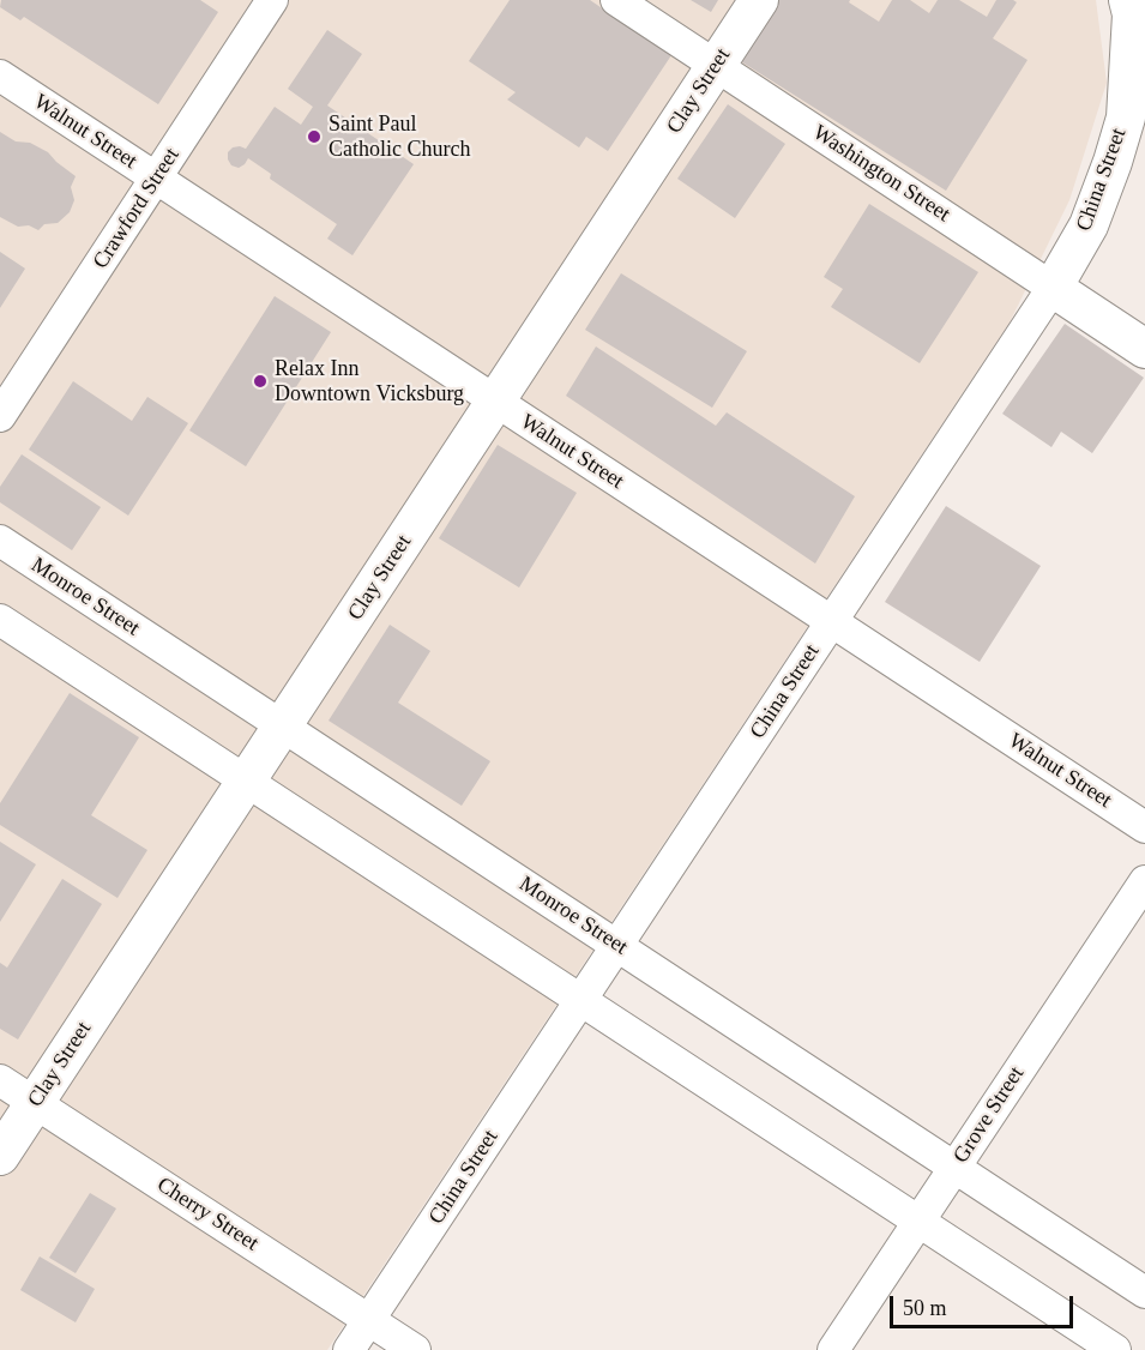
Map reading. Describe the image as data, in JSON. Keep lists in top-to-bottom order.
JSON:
{
  "streets": {
    "main road": ["Clay Street", "Washington Street", "China Street"],
    "street": [
      "Walnut Street",
      "Crawford Street",
      "Monroe Street",
      "Grove Street",
      "Cherry Street"
    ]
  },
  "crossings": [
    ["Clay Street", "Walnut Street"],
    ["Clay Street", "Washington Street"],
    ["Clay Street", "Monroe Street"],
    ["Clay Street", "Cherry Street"],
    ["Walnut Street", "China Street"],
    ["Walnut Street", "Crawford Street"],
    ["Washington Street", "China Street"],
    ["China Street", "Monroe Street"],
    ["China Street", "Cherry Street"],
    ["Monroe Street", "Grove Street"]
  ],
  "places": ["Saint Paul Catholic Church", "Relax Inn Downtown Vicksburg"],
  "scale_bar": "50 m"
}
